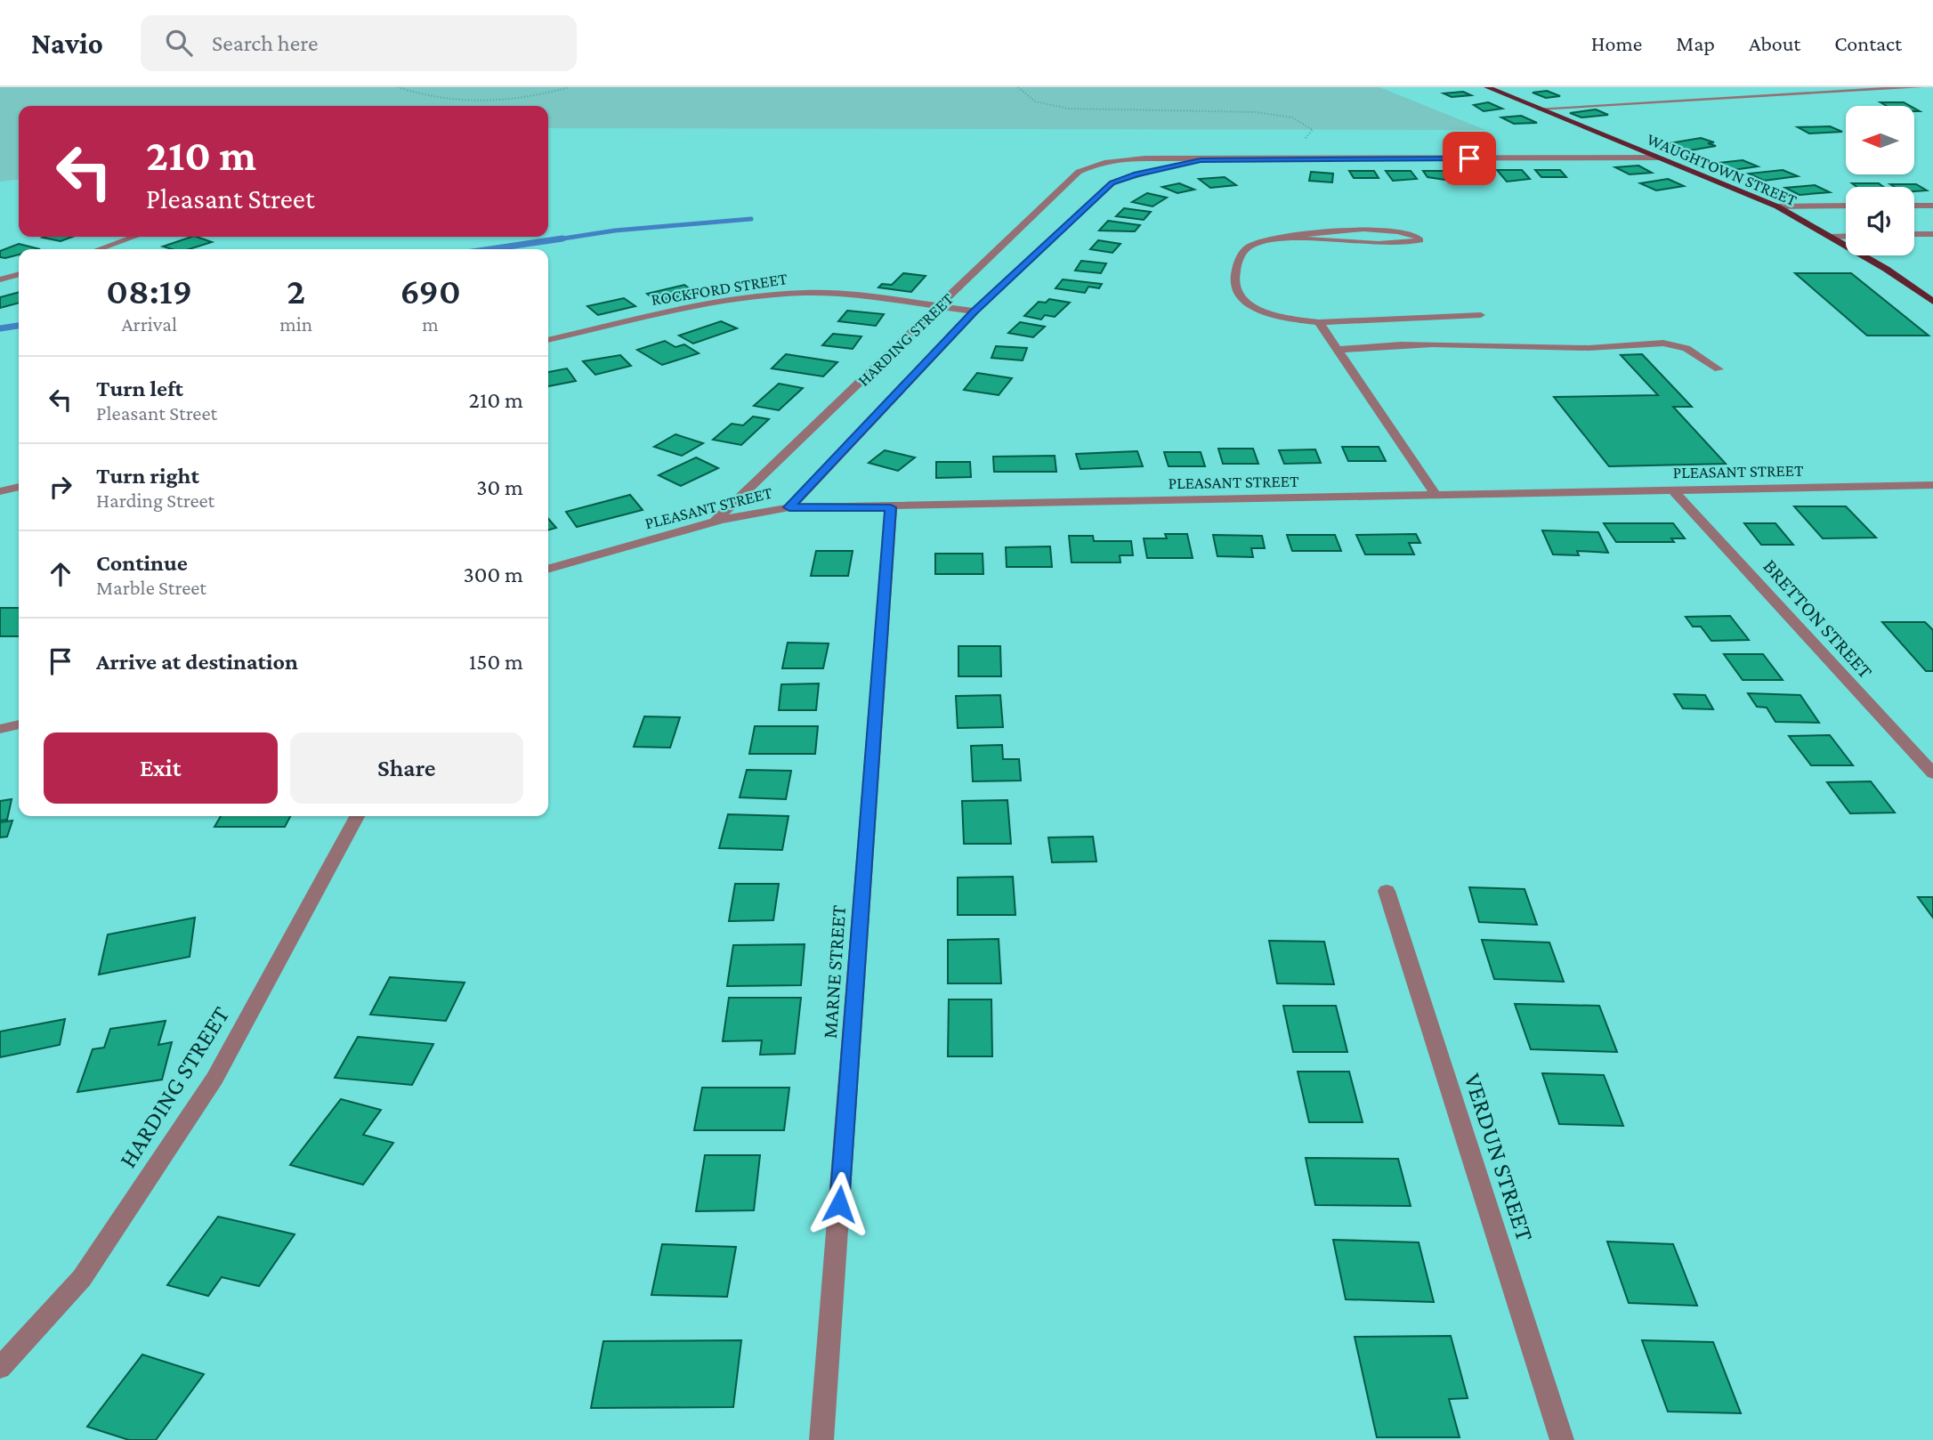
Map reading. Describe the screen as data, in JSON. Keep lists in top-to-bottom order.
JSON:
{
  "streets": {
    "main road": ["WAUGHTOWN STREET"],
    "street": [
      "ROCKFORD STREET",
      "HARDING STREET",
      "PLEASANT STREET",
      "BRETTON STREET",
      "MARNE STREET",
      "VERDUN STREET"
    ]
  },
  "crossings": [
    ["ROCKFORD STREET", "HARDING STREET"],
    ["HARDING STREET", "PLEASANT STREET"],
    ["PLEASANT STREET", "BRETTON STREET"],
    ["PLEASANT STREET", "MARNE STREET"]
  ],
  "north": "left",
  "page": {
    "header": "Navio",
    "search": "Search here",
    "nav": [
      "Home",
      "Map",
      "About",
      "Contact"
    ],
    "turn": ["210 m", "Pleasant Street"],
    "eta": [
      "08:19",
      "Arrival",
      "2",
      "min",
      "690",
      "m"
    ],
    "list": [
      {
        "name": "Turn left",
        "note": "Pleasant Street",
        "value": "210 m"
      },
      {
        "name": "Turn right",
        "note": "Harding Street",
        "value": "30 m"
      },
      {
        "name": "Continue",
        "note": "Marble Street",
        "value": "300 m"
      },
      {
        "name": "Arrive at destination",
        "value": "150 m"
      }
    ],
    "buttons": ["Exit", "Share"]
  }
}
